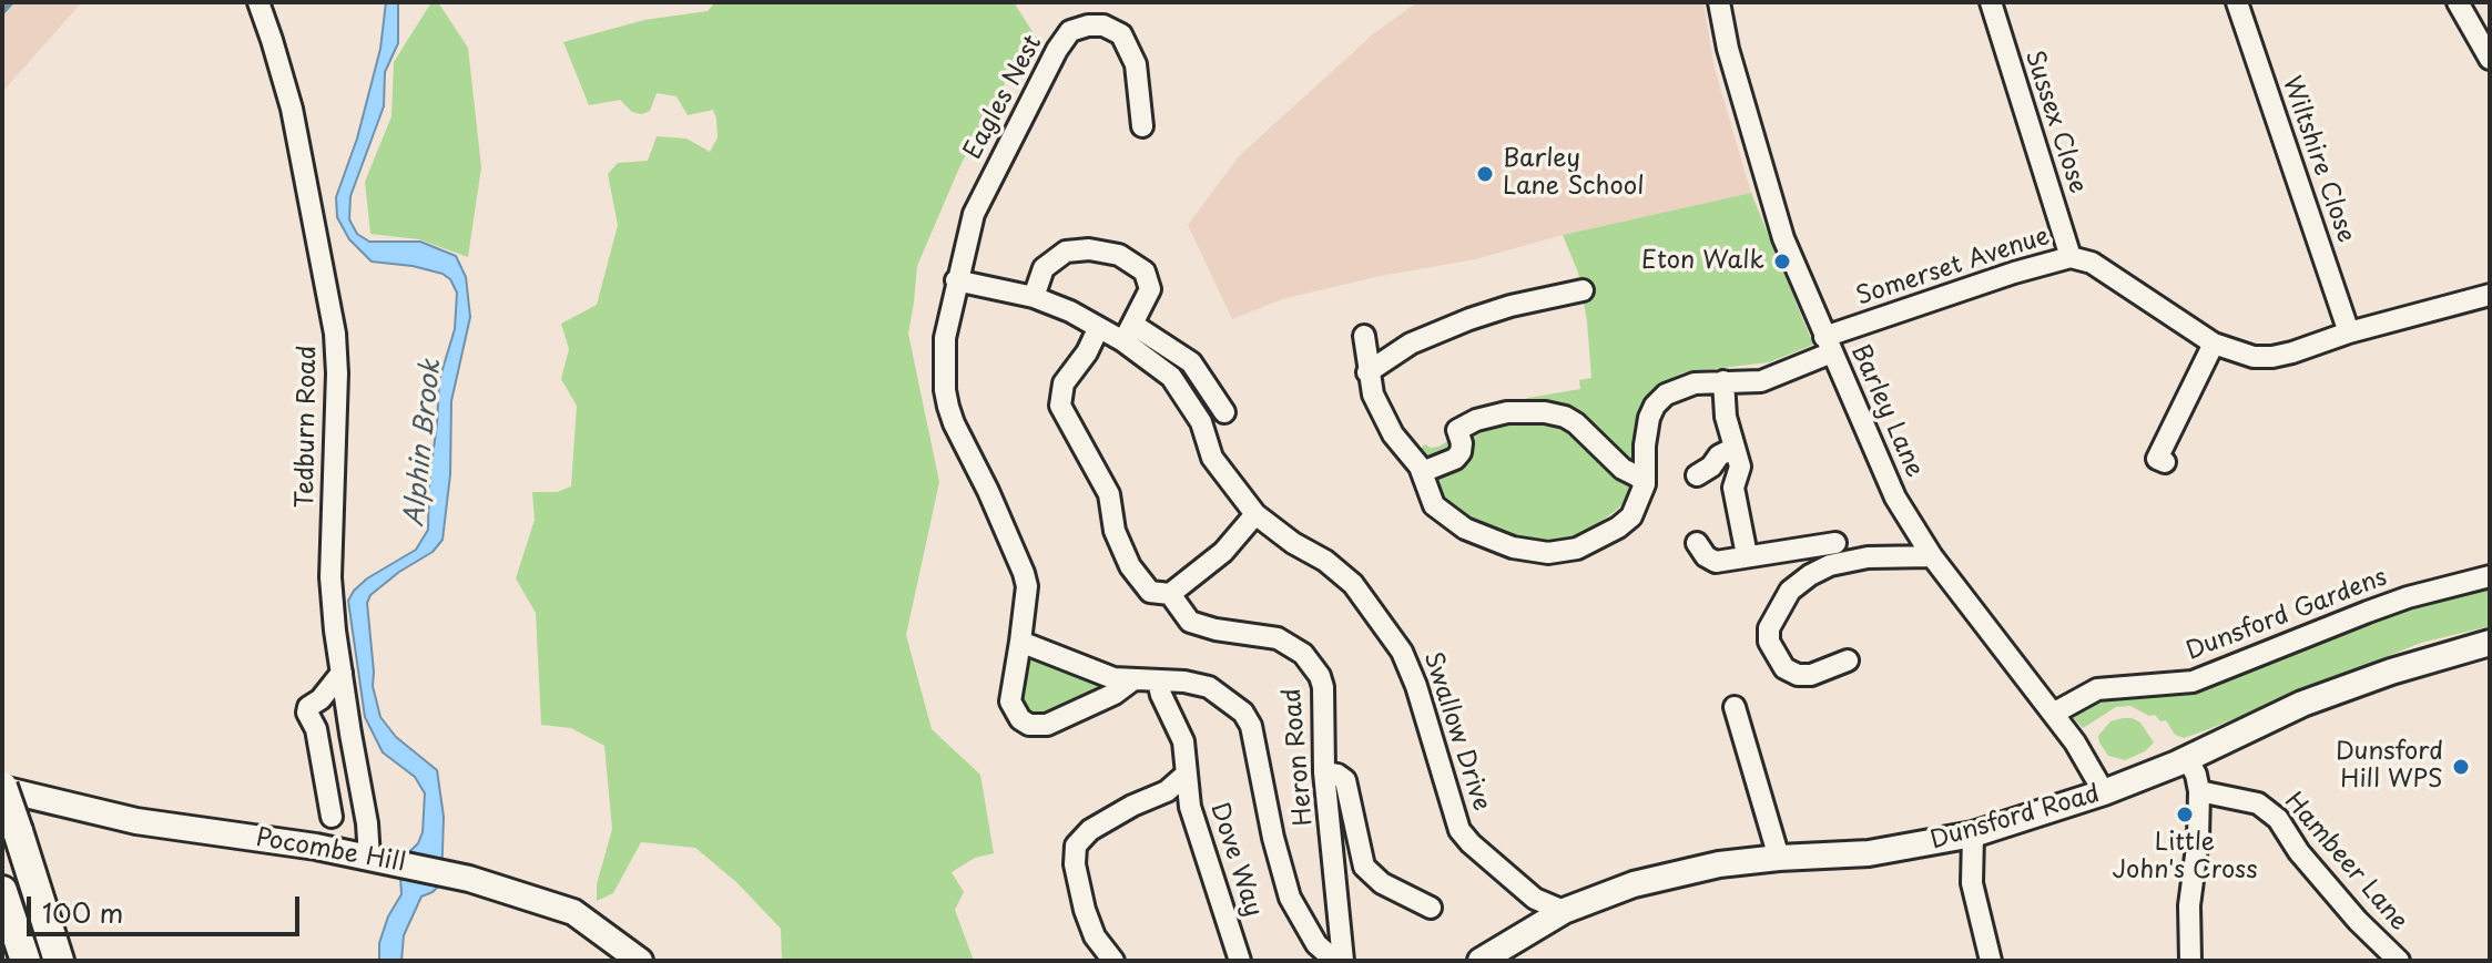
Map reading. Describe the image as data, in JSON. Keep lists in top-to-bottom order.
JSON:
{
  "streets": {
    "main road": ["Dunsford Road", "Pocombe Hill"],
    "street": [
      "Eagles Nest",
      "Sussex Close",
      "Wiltshire Close",
      "Somerset Avenue",
      "Barley Lane",
      "Tedburn Road",
      "Dunsford Gardens",
      "Swallow Drive",
      "Heron Road",
      "Dove Way",
      "Hambeer Lane"
    ]
  },
  "crossings": [
    ["Eagles Nest", "Swallow Drive"],
    ["Sussex Close", "Somerset Avenue"],
    ["Wiltshire Close", "Somerset Avenue"],
    ["Somerset Avenue", "Barley Lane"],
    ["Barley Lane", "Dunsford Gardens"],
    ["Barley Lane", "Dunsford Road"],
    ["Tedburn Road", "Pocombe Hill"],
    ["Swallow Drive", "Heron Road"],
    ["Swallow Drive", "Dunsford Road"]
  ],
  "water": ["Alphin Brook"],
  "places": [
    "Barley Lane School",
    "Eton Walk",
    "Dunsford Hill WPS",
    "Little John's Cross"
  ],
  "scale_bar": "100 m"
}
